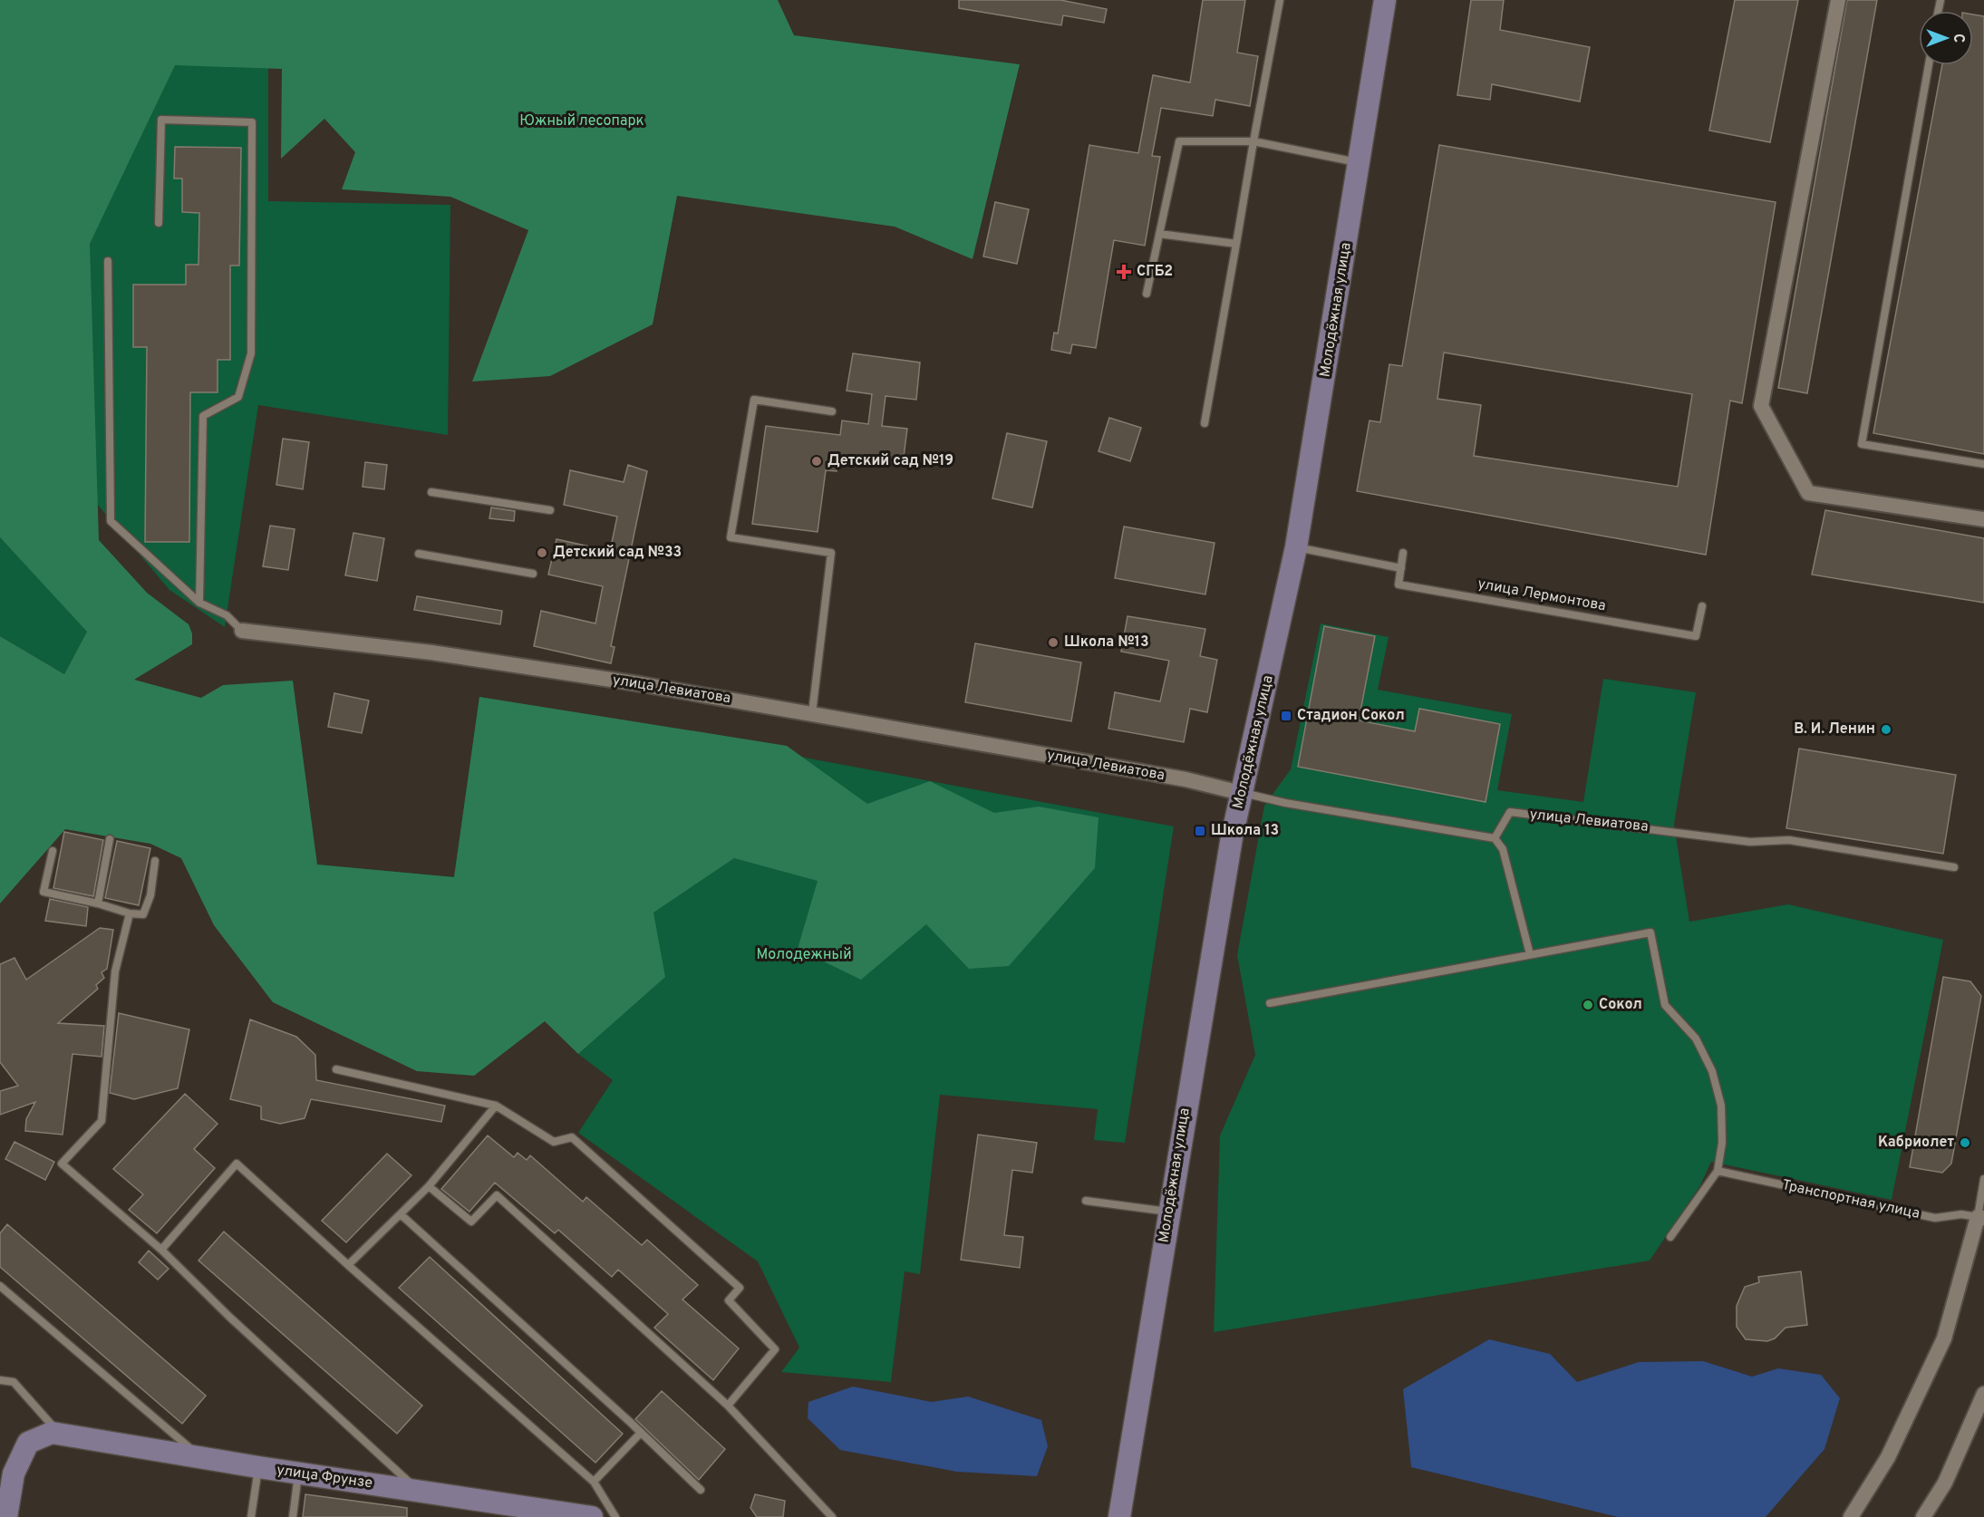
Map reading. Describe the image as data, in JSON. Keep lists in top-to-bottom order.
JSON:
{
  "streets": {
    "main road": ["Молодёжная улица", "улица Фрунзе"],
    "street": ["улица Левиатова"],
    "lane": ["улица Лермонтова", "Транспортная улица"]
  },
  "crossings": [
    ["Молодёжная улица", "улица Левиатова"]
  ],
  "parks": ["Южный лесопарк", "Молодежный"],
  "places": {
    "health": ["СГБ2"],
    "other": [
      "Детский сад №19",
      "Детский сад №33",
      "Школа №13",
      "В. И. Ленин",
      "Сокол",
      "Кабриолет"
    ],
    "transit": ["Стадион Сокол", "Школа 13"]
  },
  "north": "right"
}
